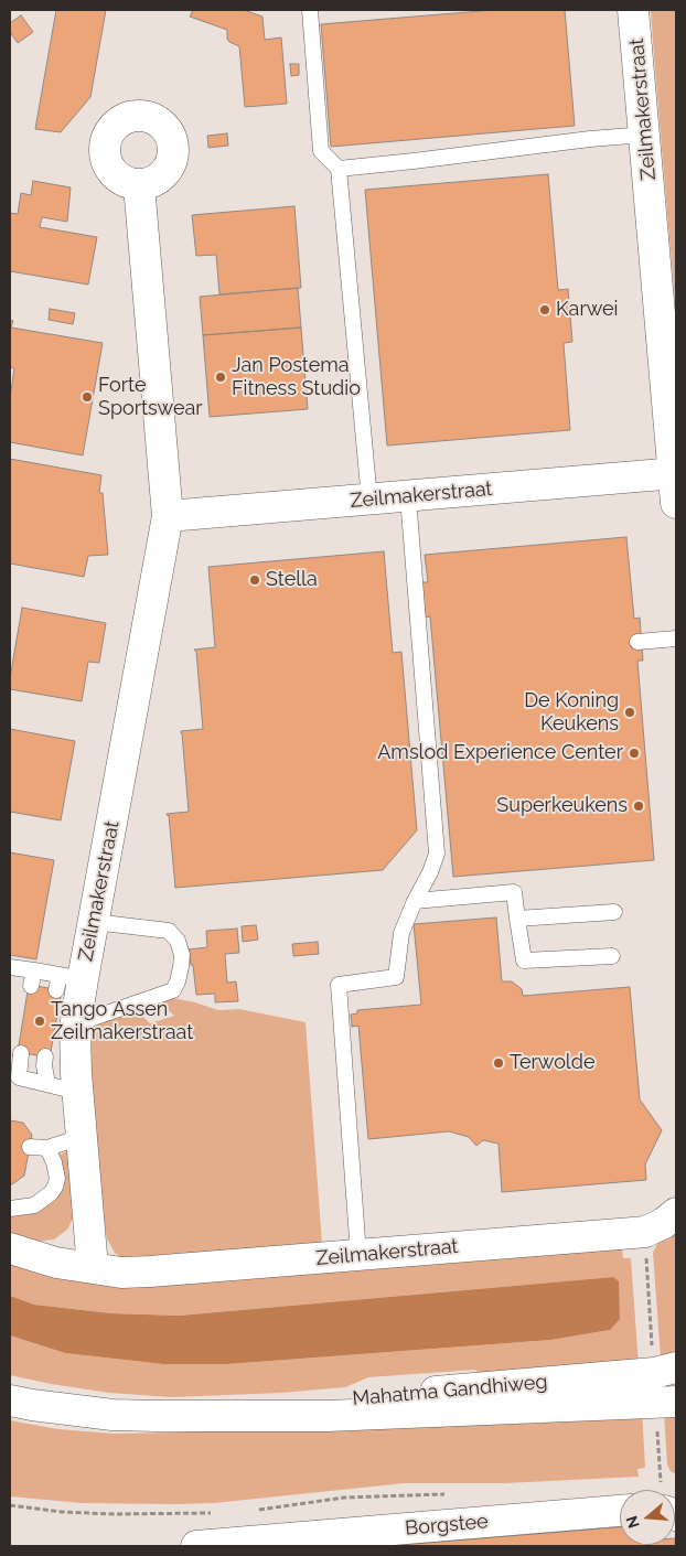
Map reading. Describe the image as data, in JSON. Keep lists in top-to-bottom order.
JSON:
{
  "streets": {
    "street": ["Zeilmakerstraat", "Mahatma Gandhiweg", "Borgstee"]
  },
  "places": [
    "Karwei",
    "Jan Postema Fitness Studio",
    "Forte Sportswear",
    "Stella",
    "De Koning Keukens",
    "Amslod Experience Center",
    "Superkeukens",
    "Tango Assen Zeilmakerstraat",
    "Terwolde"
  ],
  "north": "left"
}
